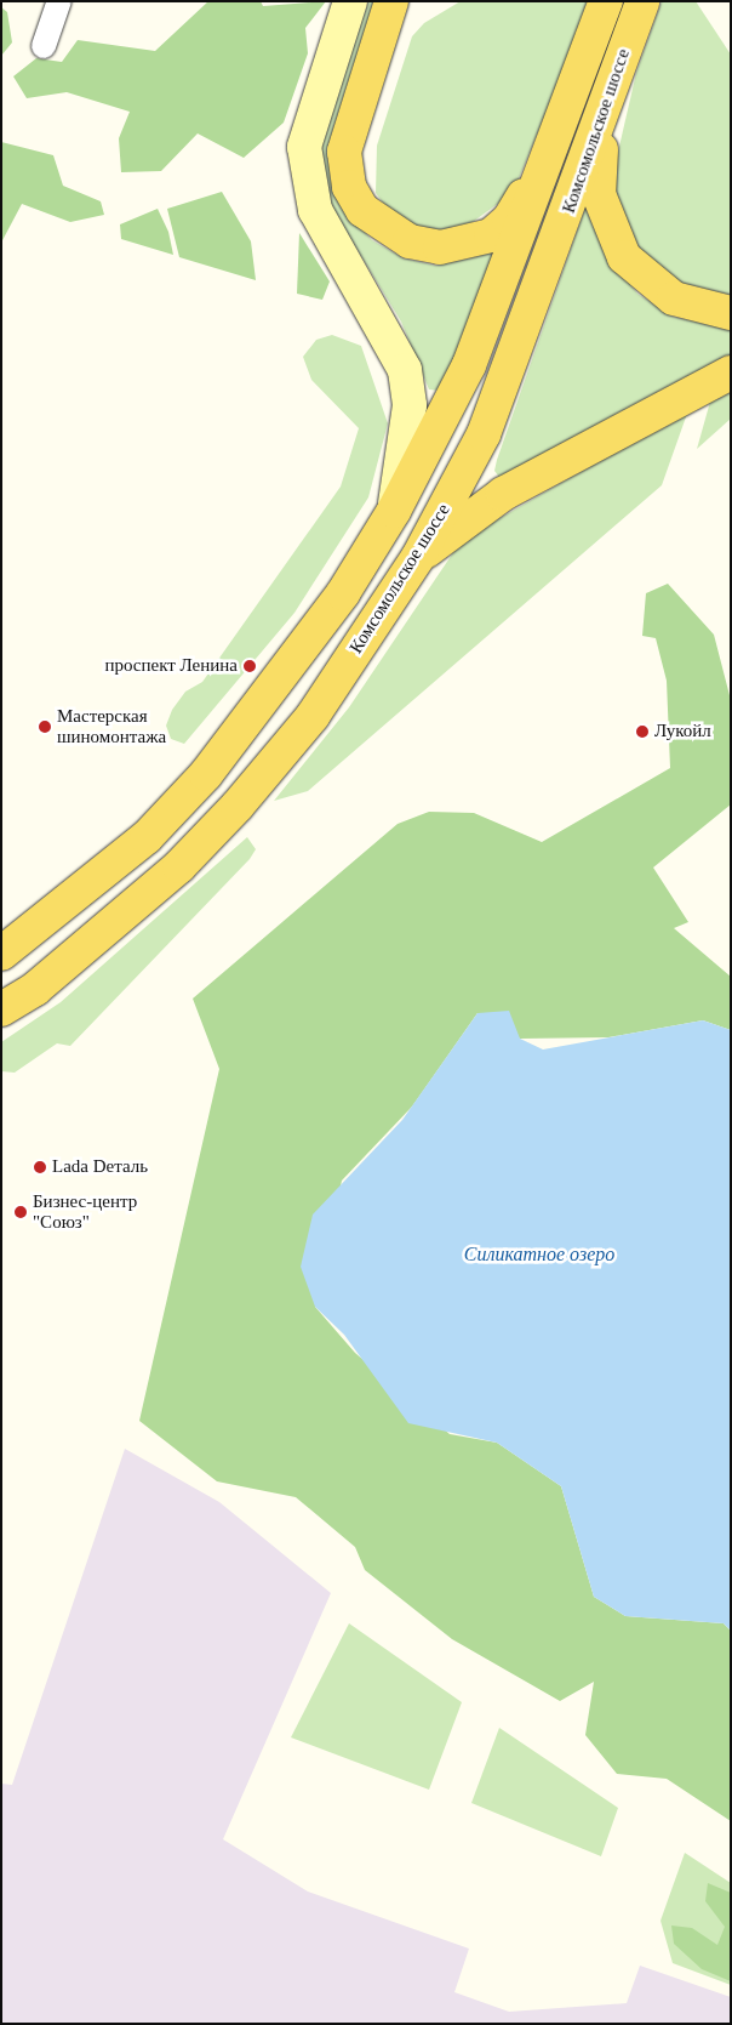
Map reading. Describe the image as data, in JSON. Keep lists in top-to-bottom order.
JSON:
{
  "streets": {
    "main road": ["Комсомольское шоссе"]
  },
  "water": ["Силикатное озеро"],
  "places": [
    "проспект Ленина",
    "Мастерская шиномонтажа",
    "Лукойл",
    "Lada Dеталь",
    "Бизнес-центр \"Союз\""
  ]
}
